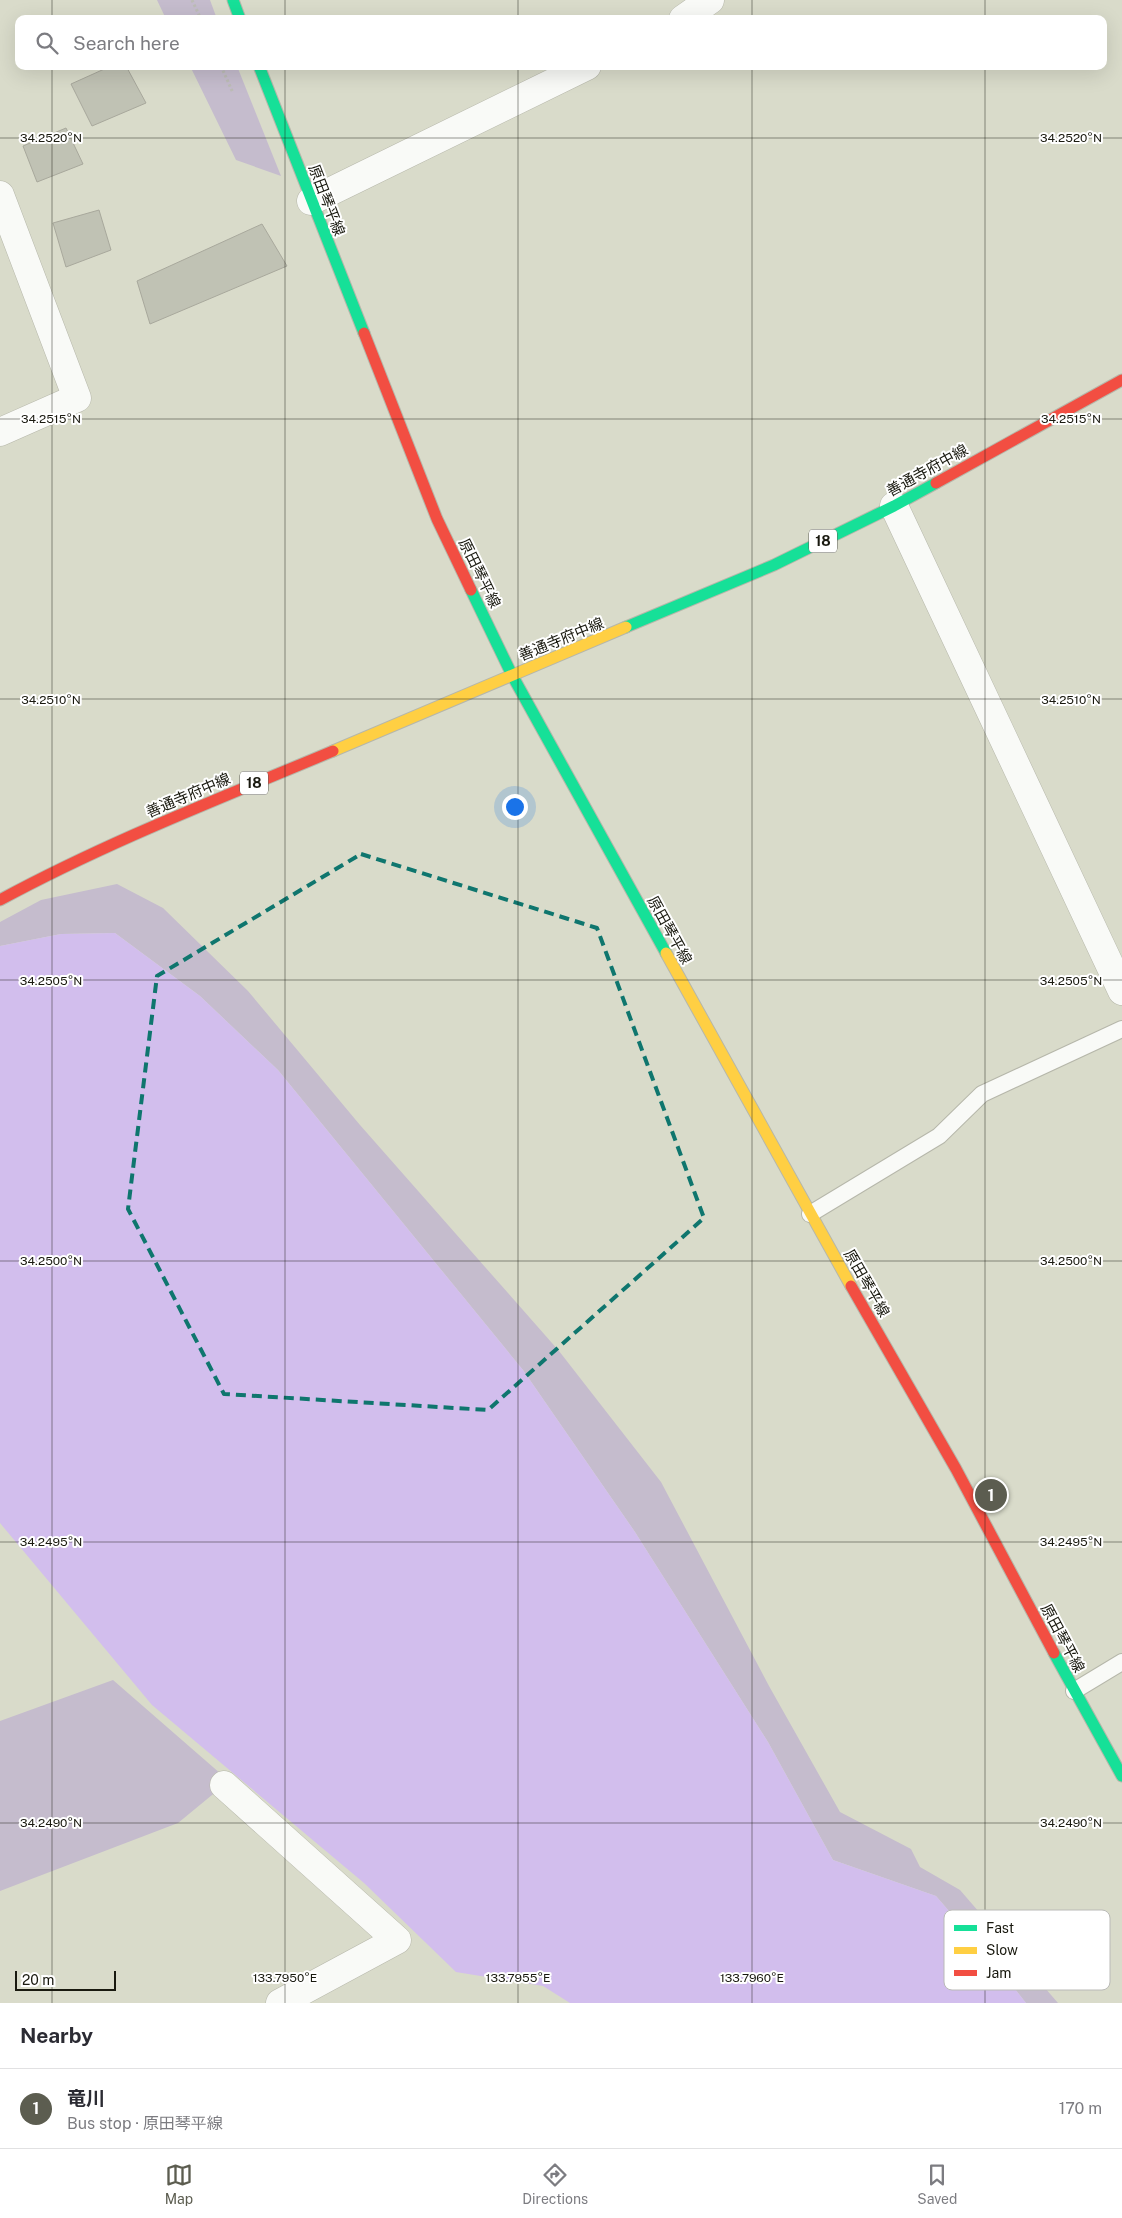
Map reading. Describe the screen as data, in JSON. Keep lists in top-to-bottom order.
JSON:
{
  "streets": {
    "main road": ["原田琴平線", "善通寺府中線", "18"]
  },
  "crossings": [
    ["原田琴平線", "善通寺府中線"]
  ],
  "legend": ["Fast", "Slow", "Jam"],
  "scale_bar": "20 m",
  "page": {
    "search": "Search here",
    "pins": "1",
    "scale": "20 m",
    "heading": "Nearby",
    "list": [
      {
        "mark": "1",
        "name": "竜川",
        "note": "Bus stop · 原田琴平線",
        "value": "170 m"
      }
    ],
    "nav": ["Map", "Directions", "Saved"]
  },
  "coordinates": [
    "34.2520°N",
    "34.2515°N",
    "34.2510°N",
    "34.2505°N",
    "34.2500°N",
    "34.2495°N",
    "34.2490°N",
    "133.7950°E",
    "133.7955°E",
    "133.7960°E"
  ]
}
